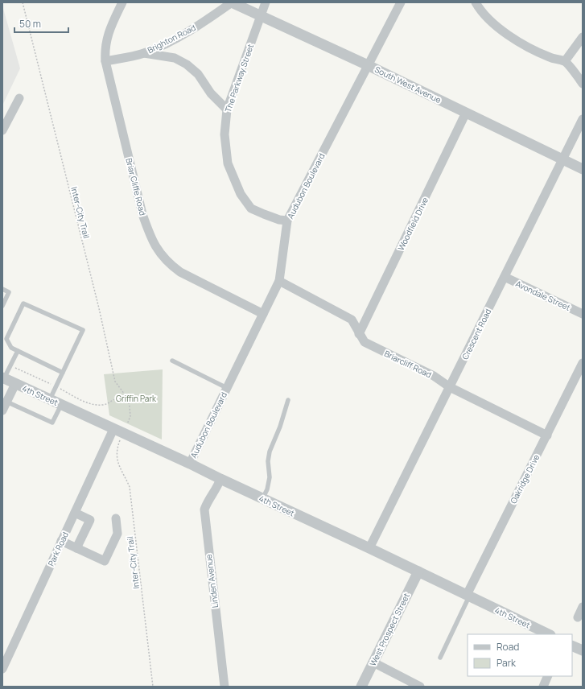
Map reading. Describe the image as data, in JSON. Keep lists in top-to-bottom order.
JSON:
{
  "streets": {
    "street": [
      "Brighton Road",
      "The Parkway Street",
      "South West Avenue",
      "Audubon Boulevard",
      "Briar Cliffe Road",
      "Woodfield Drive",
      "Avondale Street",
      "Crescent Road",
      "Briarcliff Road",
      "4th Street",
      "Oakridge Drive",
      "Park Road",
      "Linden Avenue",
      "West Prospect Street"
    ],
    "path": ["Inter-City Trail"]
  },
  "crossings": [
    ["Brighton Road", "South West Avenue"],
    ["Brighton Road", "Briar Cliffe Road"],
    ["The Parkway Street", "South West Avenue"],
    ["The Parkway Street", "Audubon Boulevard"],
    ["South West Avenue", "Audubon Boulevard"],
    ["South West Avenue", "Woodfield Drive"],
    ["South West Avenue", "Crescent Road"],
    ["Audubon Boulevard", "Briar Cliffe Road"],
    ["Audubon Boulevard", "Briarcliff Road"],
    ["Audubon Boulevard", "4th Street"],
    ["Woodfield Drive", "Briarcliff Road"],
    ["Avondale Street", "Crescent Road"],
    ["Crescent Road", "Briarcliff Road"],
    ["Crescent Road", "4th Street"],
    ["Briarcliff Road", "Oakridge Drive"],
    ["4th Street", "Oakridge Drive"],
    ["4th Street", "Park Road"],
    ["4th Street", "Linden Avenue"],
    ["4th Street", "West Prospect Street"]
  ],
  "parks": ["Griffin Park"],
  "legend": ["Road", "Park"],
  "scale_bar": "50 m"
}
